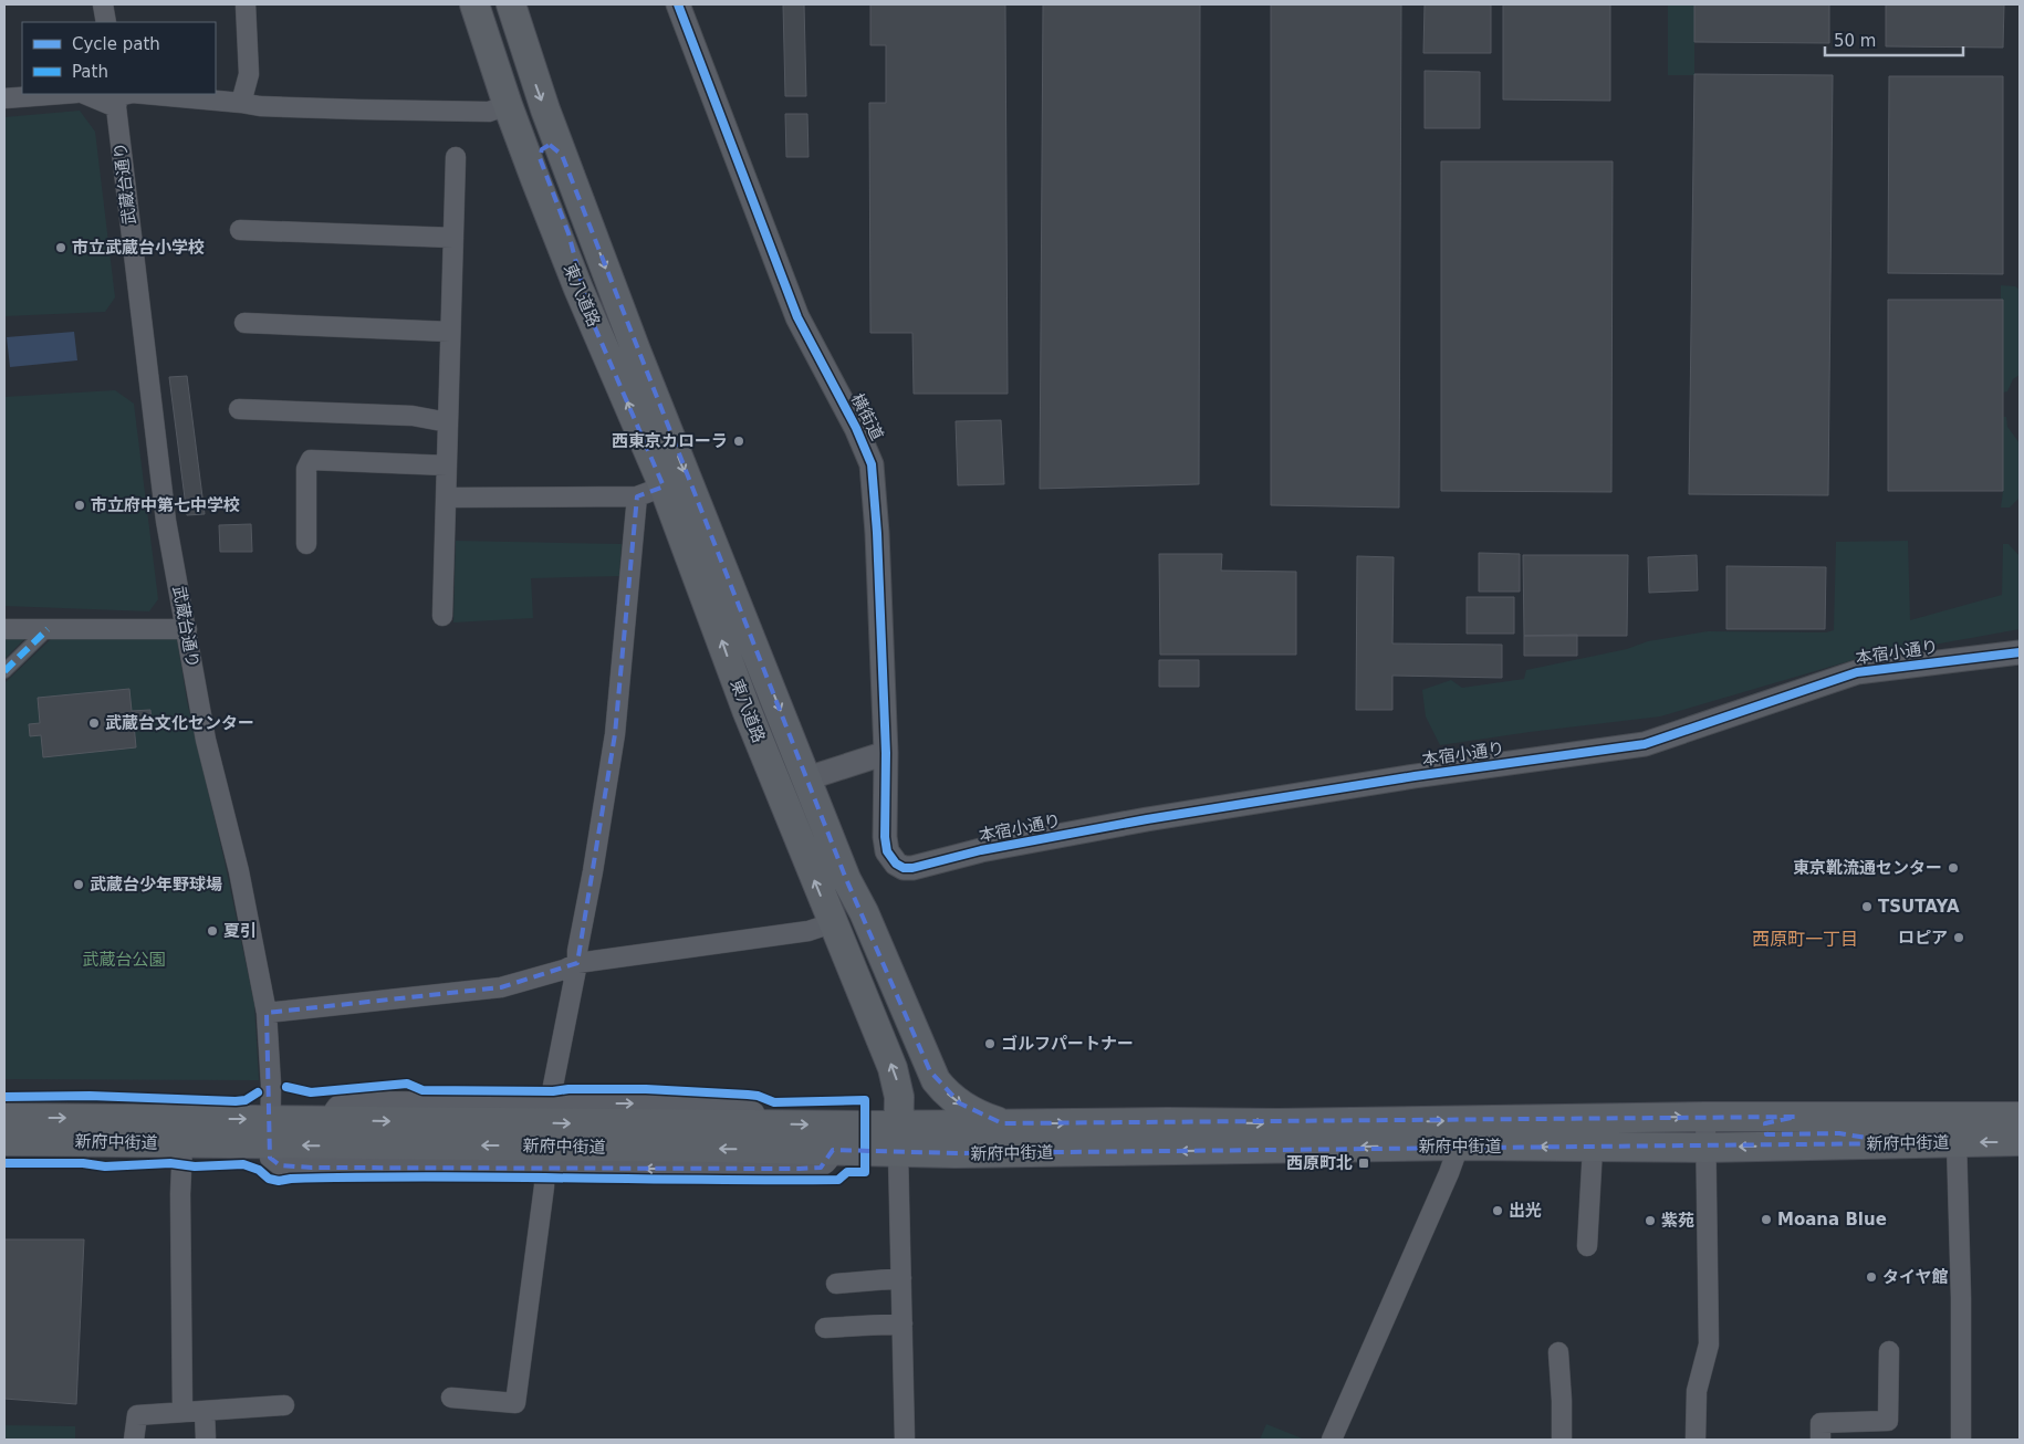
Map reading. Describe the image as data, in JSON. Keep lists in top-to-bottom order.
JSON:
{
  "streets": {
    "main road": ["東八道路", "新府中街道"],
    "street": ["武蔵台通り", "横街道", "本宿小通り"]
  },
  "crossings": [
    ["武蔵台通り", "新府中街道"],
    ["東八道路", "新府中街道"],
    ["横街道", "本宿小通り"]
  ],
  "districts": ["西原町一丁目"],
  "parks": ["武蔵台公園"],
  "places": {
    "other": [
      "市立武蔵台小学校",
      "西東京カローラ",
      "市立府中第七中学校",
      "武蔵台文化センター",
      "東京靴流通センター",
      "武蔵台少年野球場",
      "TSUTAYA",
      "夏引",
      "ロピア",
      "ゴルフパートナー",
      "出光",
      "Moana Blue",
      "紫苑",
      "タイヤ館"
    ],
    "transit": ["西原町北"]
  },
  "legend": ["Cycle path", "Path"],
  "scale_bar": "50 m"
}
